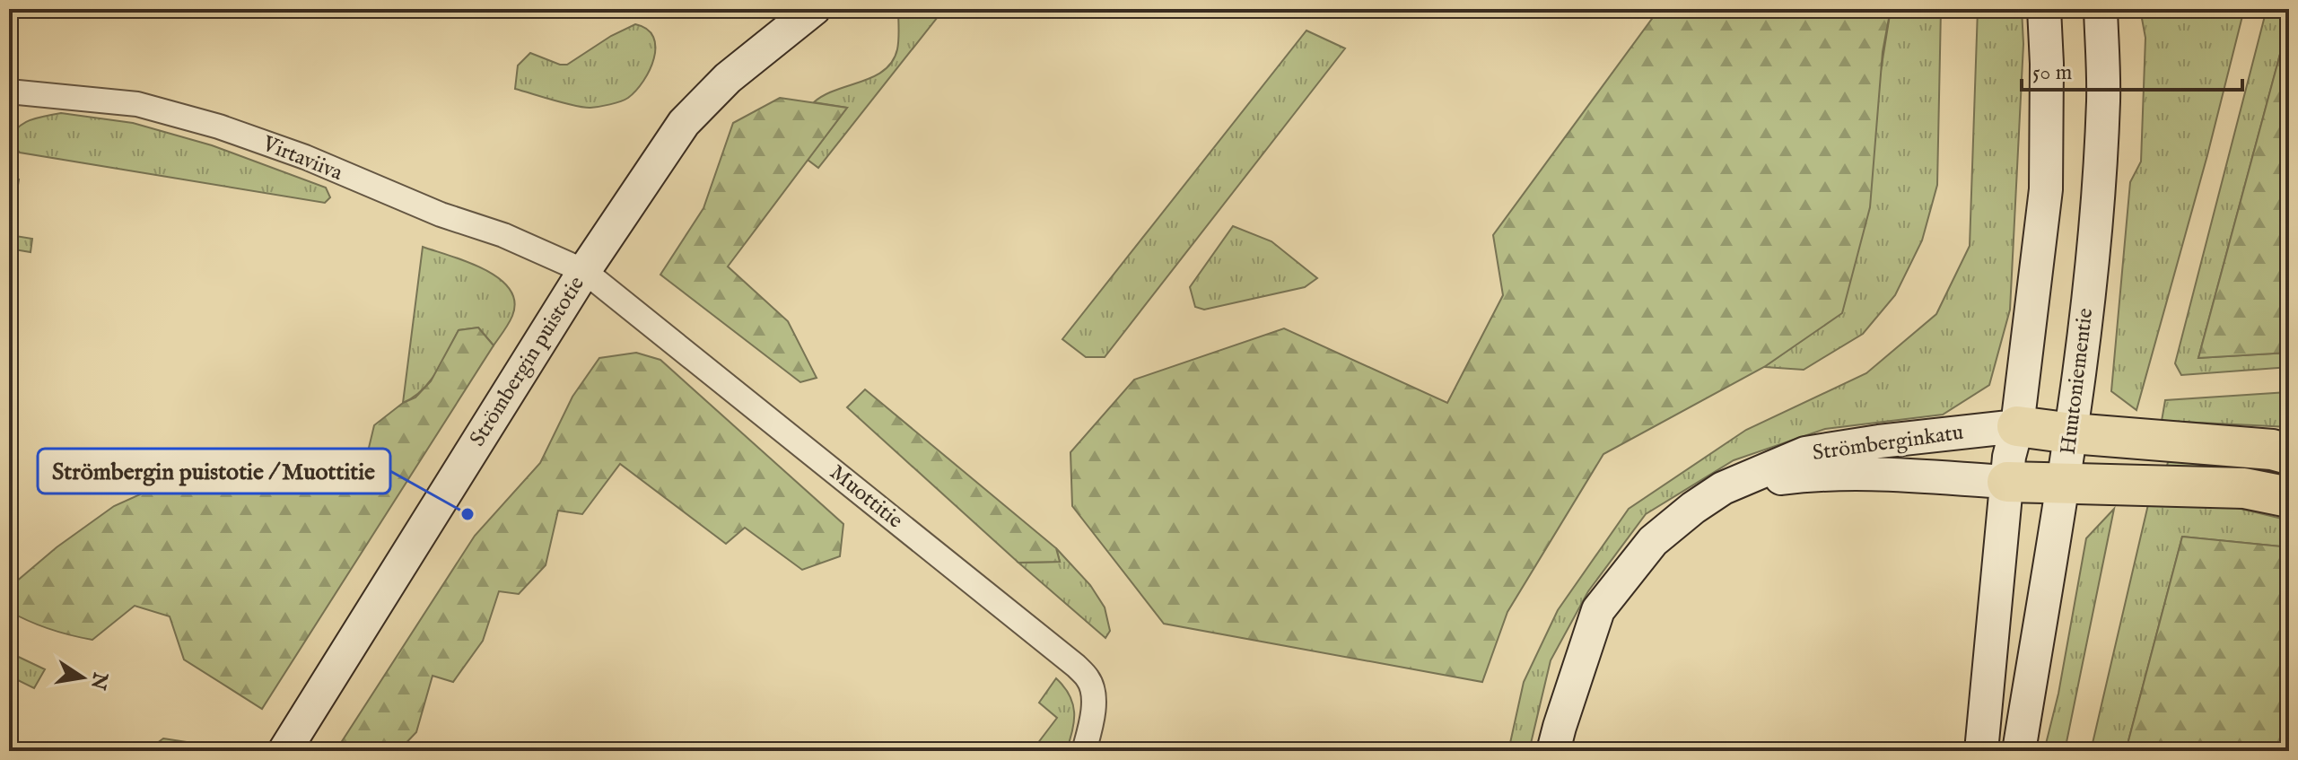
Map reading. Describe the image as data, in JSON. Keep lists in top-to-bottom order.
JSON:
{
  "streets": {
    "street": [
      "Virtaviiva",
      "Strömbergin puistotie",
      "Huutoniementie",
      "Strömberginkatu",
      "Muottitie"
    ]
  },
  "crossings": [
    ["Virtaviiva", "Strömbergin puistotie"],
    ["Virtaviiva", "Muottitie"],
    ["Strömbergin puistotie", "Muottitie"]
  ],
  "places": ["Strömbergin puistotie / Muottitie"],
  "scale_bar": "50 m",
  "north": "right"
}
